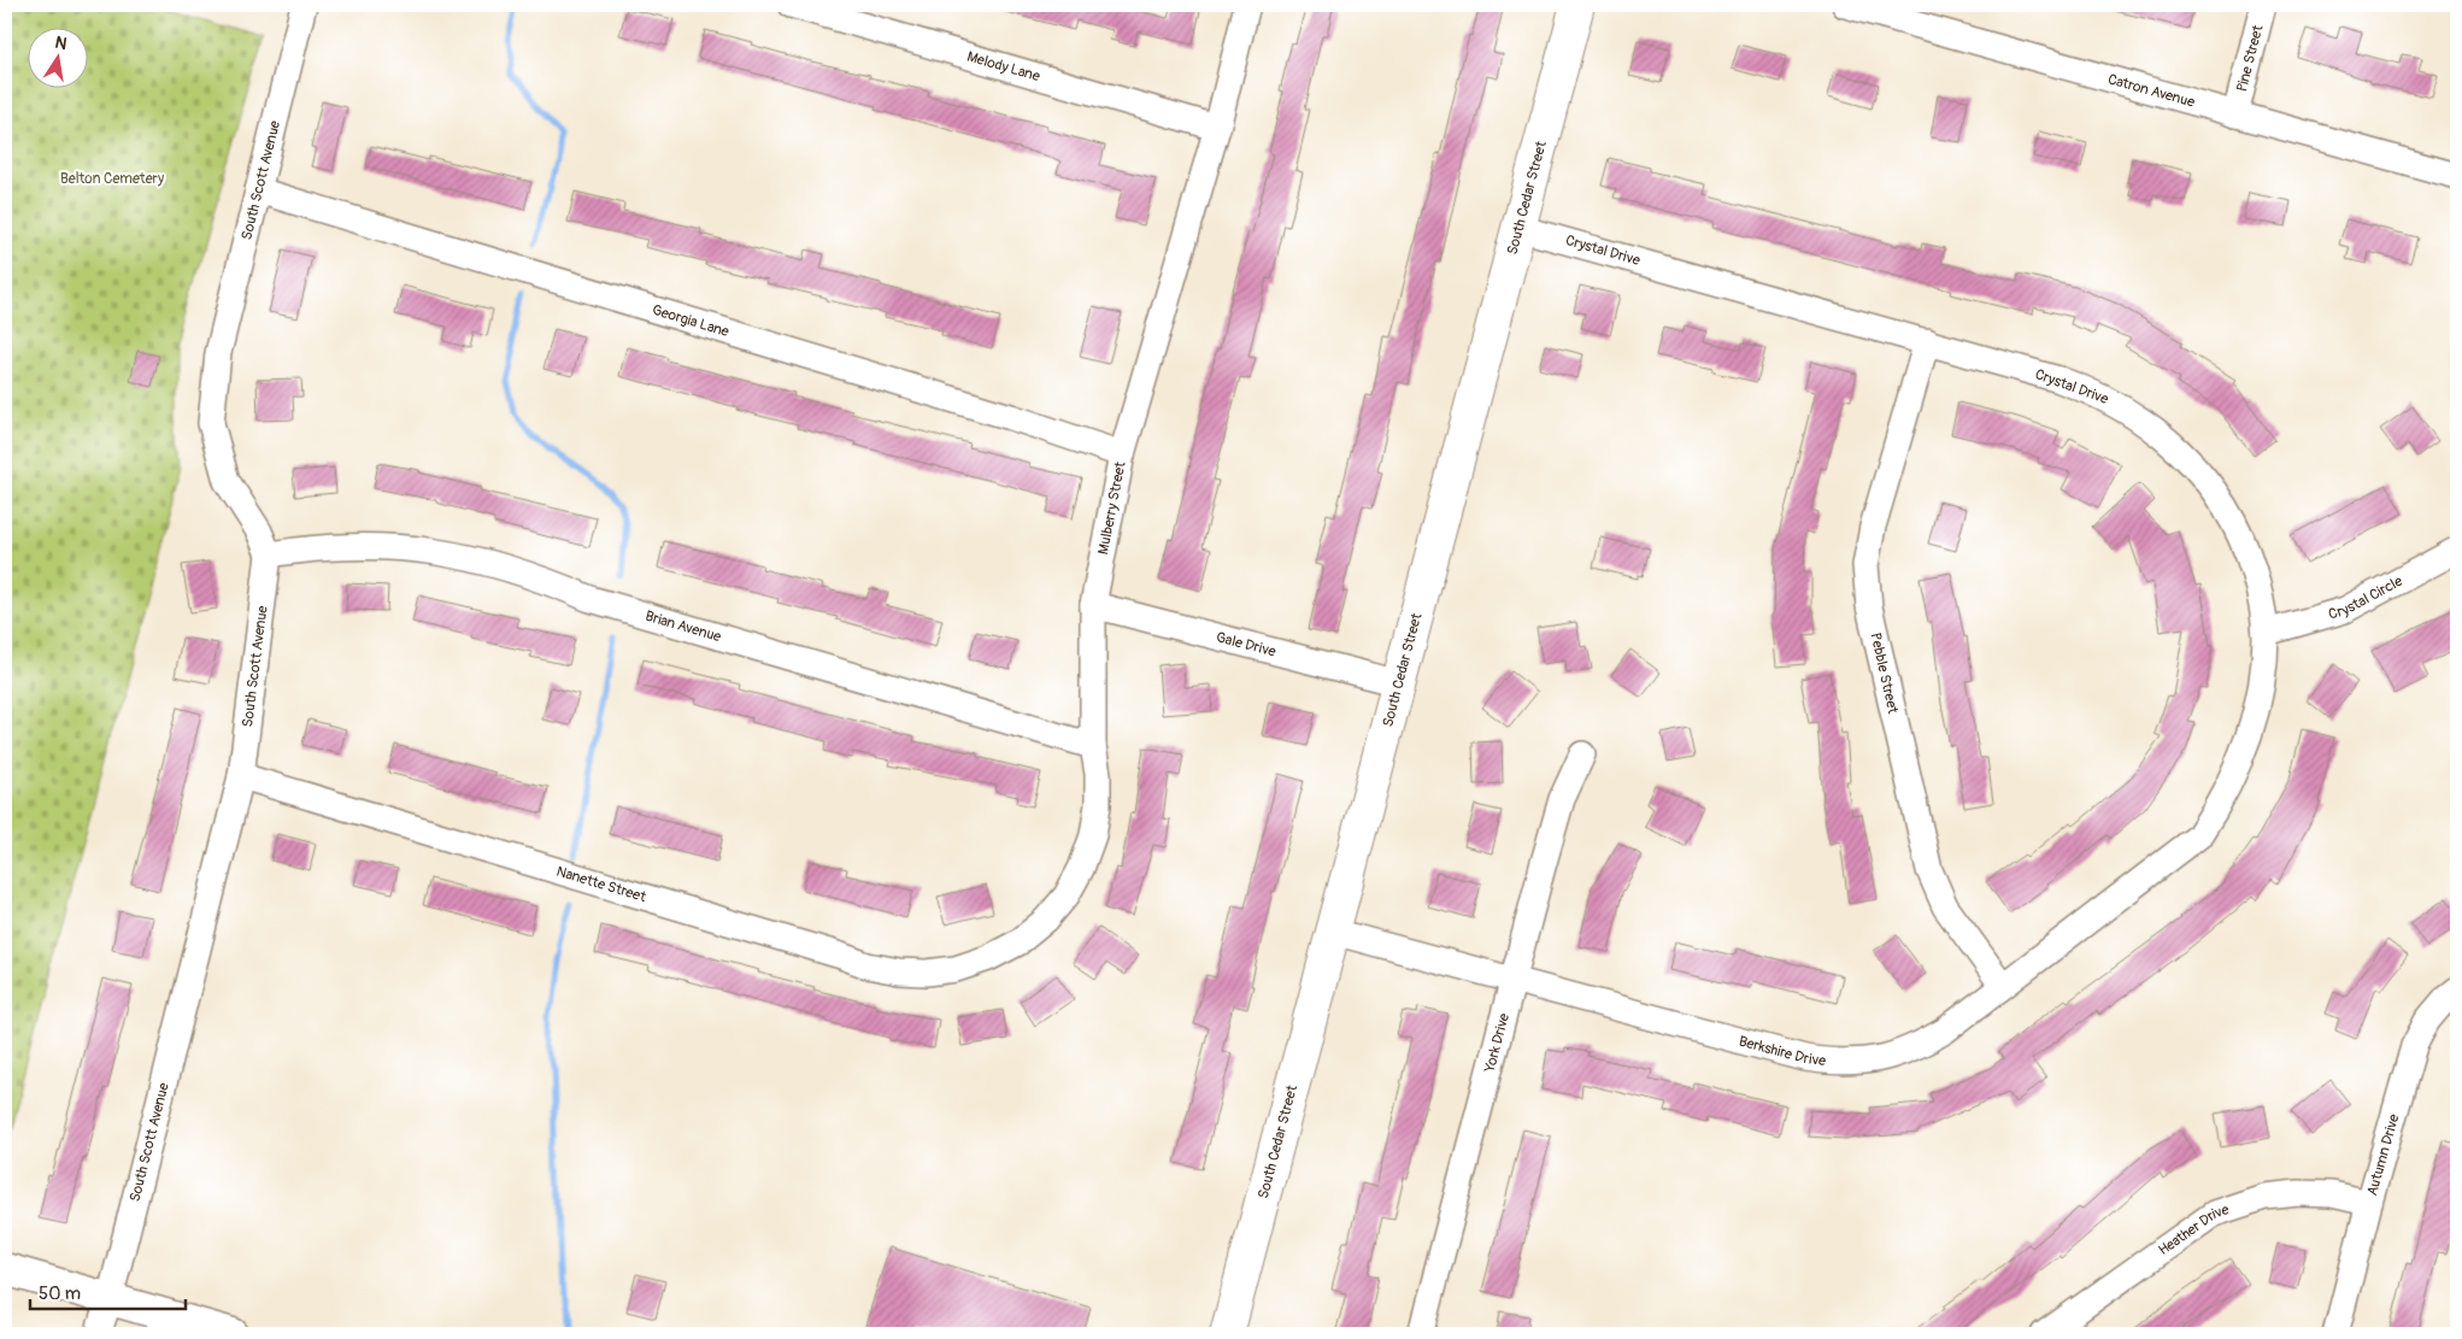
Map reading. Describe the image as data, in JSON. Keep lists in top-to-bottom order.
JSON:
{
  "streets": {
    "main road": ["South Cedar Street"],
    "street": [
      "Pine Street",
      "Melody Lane",
      "Catron Avenue",
      "South Scott Avenue",
      "Crystal Drive",
      "Georgia Lane",
      "Mulberry Street",
      "Crystal Circle",
      "Brian Avenue",
      "Gale Drive",
      "Pebble Street",
      "Nanette Street",
      "York Drive",
      "Berkshire Drive",
      "Autumn Drive",
      "Heather Drive"
    ]
  },
  "crossings": [
    ["Pine Street", "Catron Avenue"],
    ["Melody Lane", "Mulberry Street"],
    ["South Scott Avenue", "Georgia Lane"],
    ["South Scott Avenue", "Brian Avenue"],
    ["South Scott Avenue", "Nanette Street"],
    ["South Cedar Street", "Crystal Drive"],
    ["South Cedar Street", "Gale Drive"],
    ["South Cedar Street", "Berkshire Drive"],
    ["Crystal Drive", "Crystal Circle"],
    ["Crystal Drive", "Pebble Street"],
    ["Crystal Drive", "Berkshire Drive"],
    ["Georgia Lane", "Mulberry Street"],
    ["Mulberry Street", "Brian Avenue"],
    ["Mulberry Street", "Gale Drive"],
    ["Mulberry Street", "Nanette Street"],
    ["Pebble Street", "Berkshire Drive"],
    ["York Drive", "Berkshire Drive"],
    ["Autumn Drive", "Heather Drive"]
  ],
  "parks": ["Belton Cemetery"],
  "scale_bar": "50 m",
  "north": "top"
}
